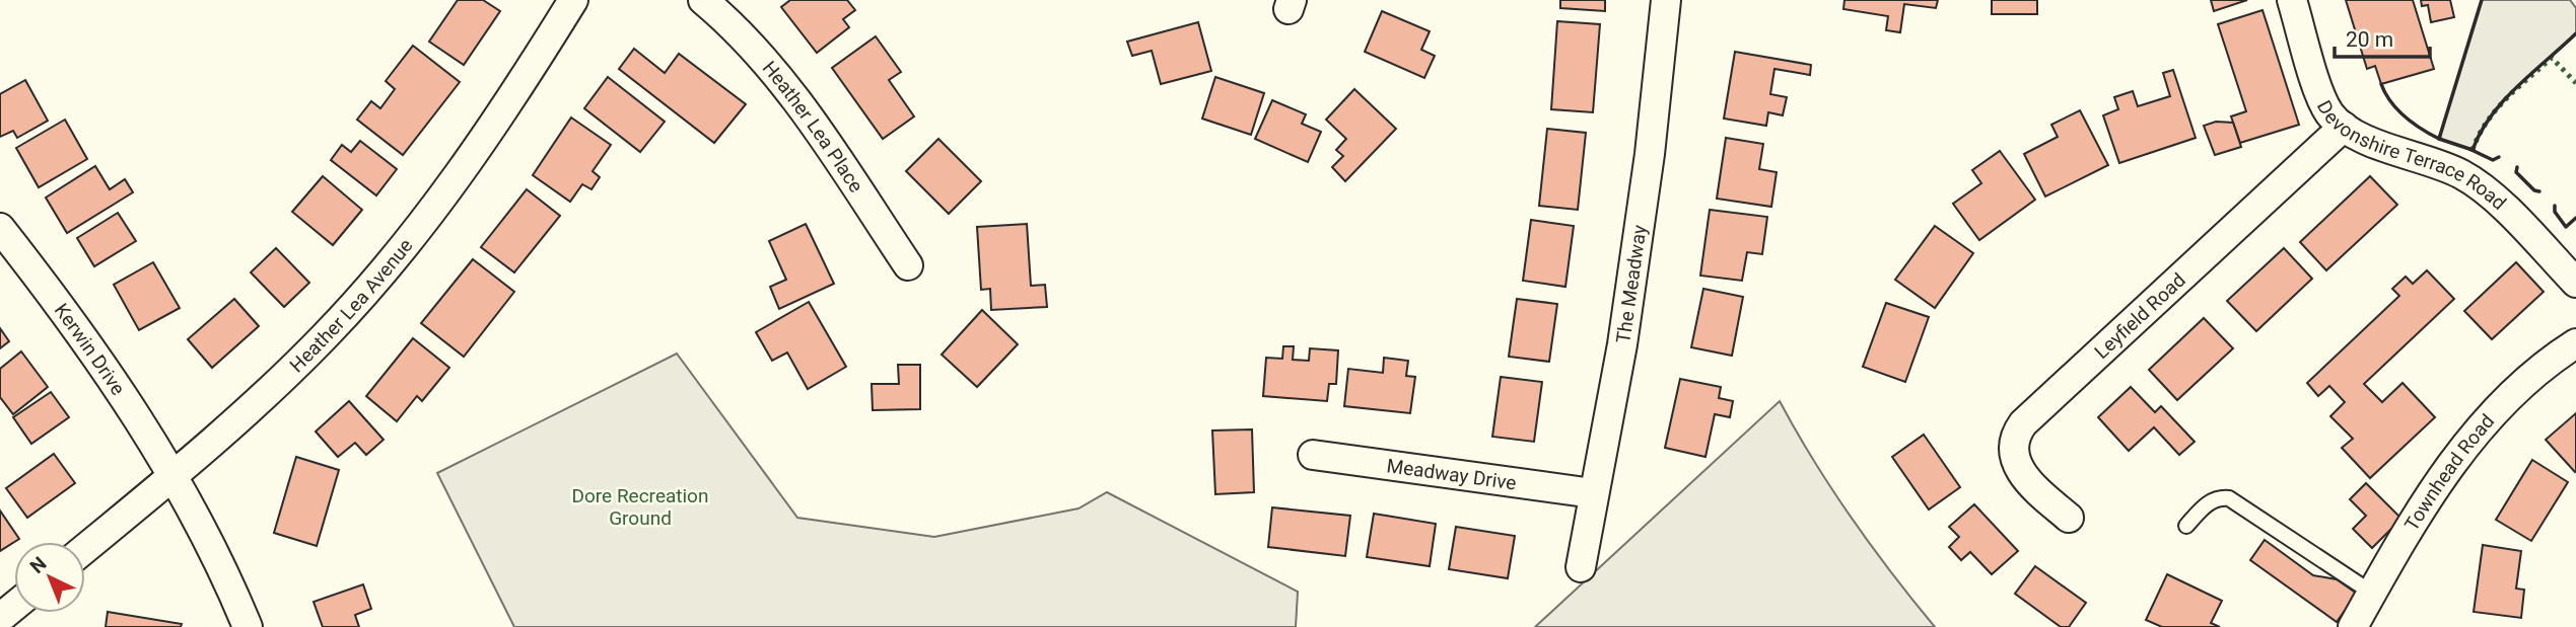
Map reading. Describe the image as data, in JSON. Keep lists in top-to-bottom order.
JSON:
{
  "streets": {
    "street": [
      "Heather Lea Place",
      "Devonshire Terrace Road",
      "The Meadway",
      "Heather Lea Avenue",
      "Leyfield Road",
      "Kerwin Drive",
      "Townhead Road",
      "Meadway Drive"
    ]
  },
  "crossings": [
    ["Devonshire Terrace Road", "Leyfield Road"],
    ["The Meadway", "Meadway Drive"],
    ["Heather Lea Avenue", "Kerwin Drive"]
  ],
  "parks": ["Dore Recreation Ground"],
  "scale_bar": "20 m",
  "north": "top left"
}
